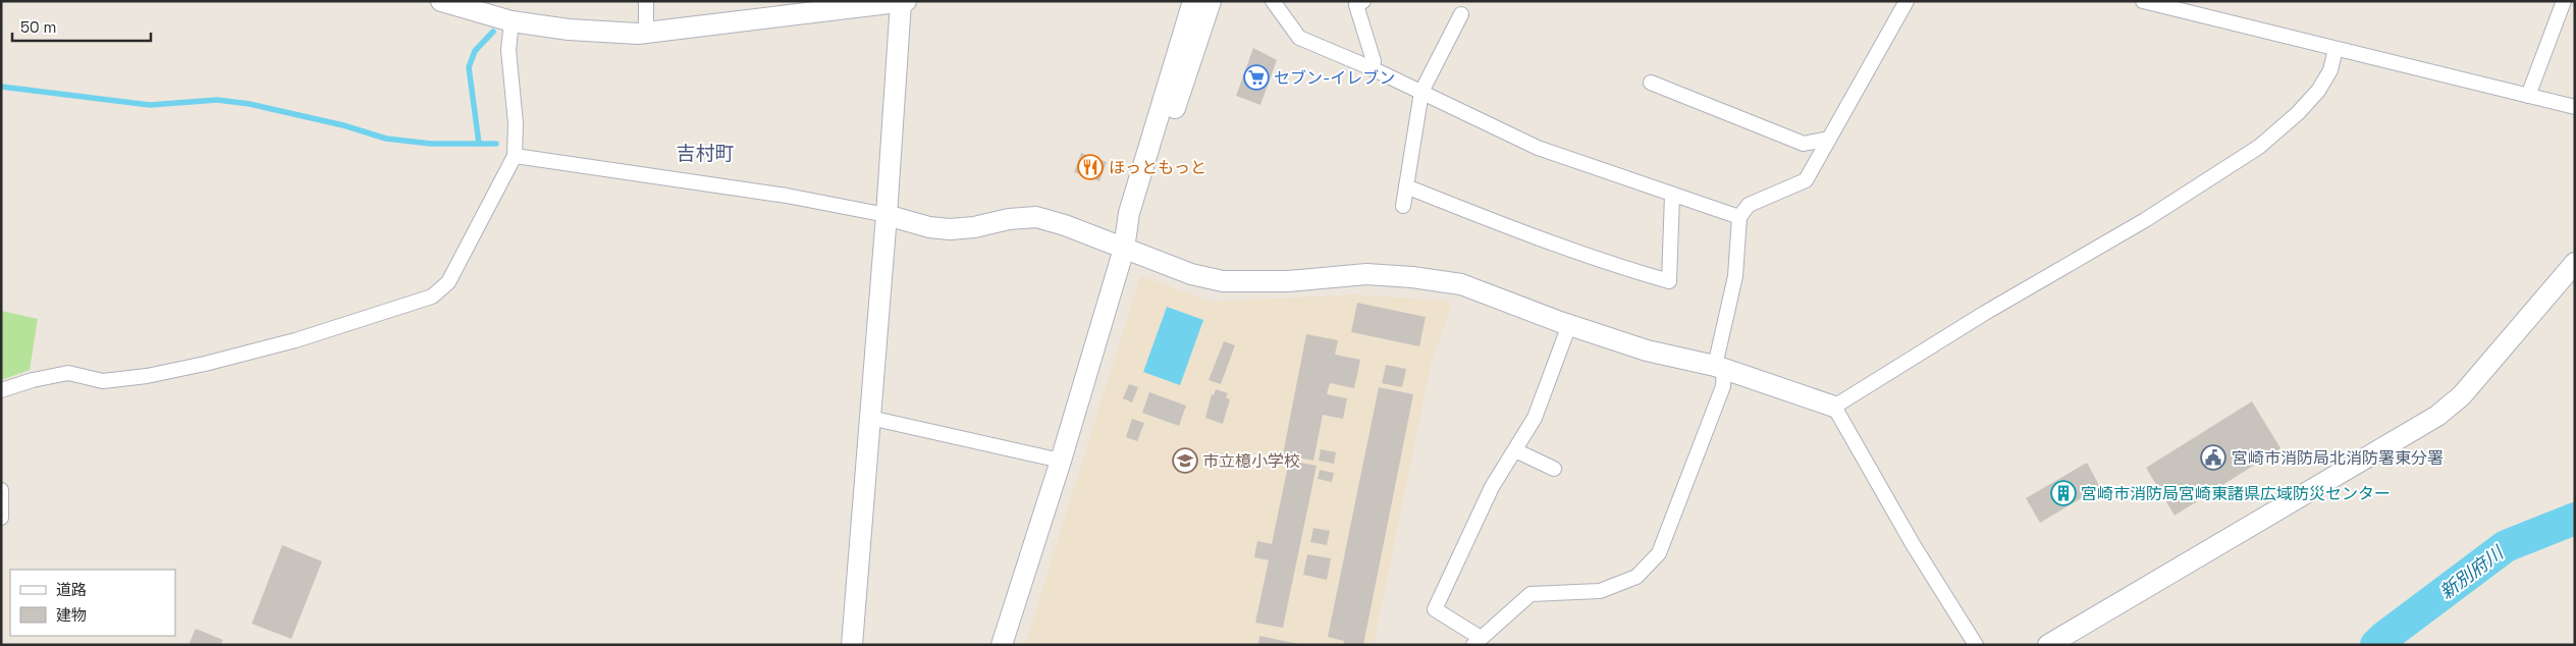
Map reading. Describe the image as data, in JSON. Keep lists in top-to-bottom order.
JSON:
{
  "districts": ["吉村町"],
  "water": ["新別府川"],
  "places": {
    "supermarket": ["セブン-イレブン"],
    "restaurant": ["ほっともっと"],
    "public building": ["宮崎市消防局北消防署東分署"],
    "school or university": ["市立檍小学校"],
    "building": ["宮崎市消防局宮崎東諸県広域防災センター"]
  },
  "legend": ["道路", "建物"],
  "scale_bar": "50 m"
}
